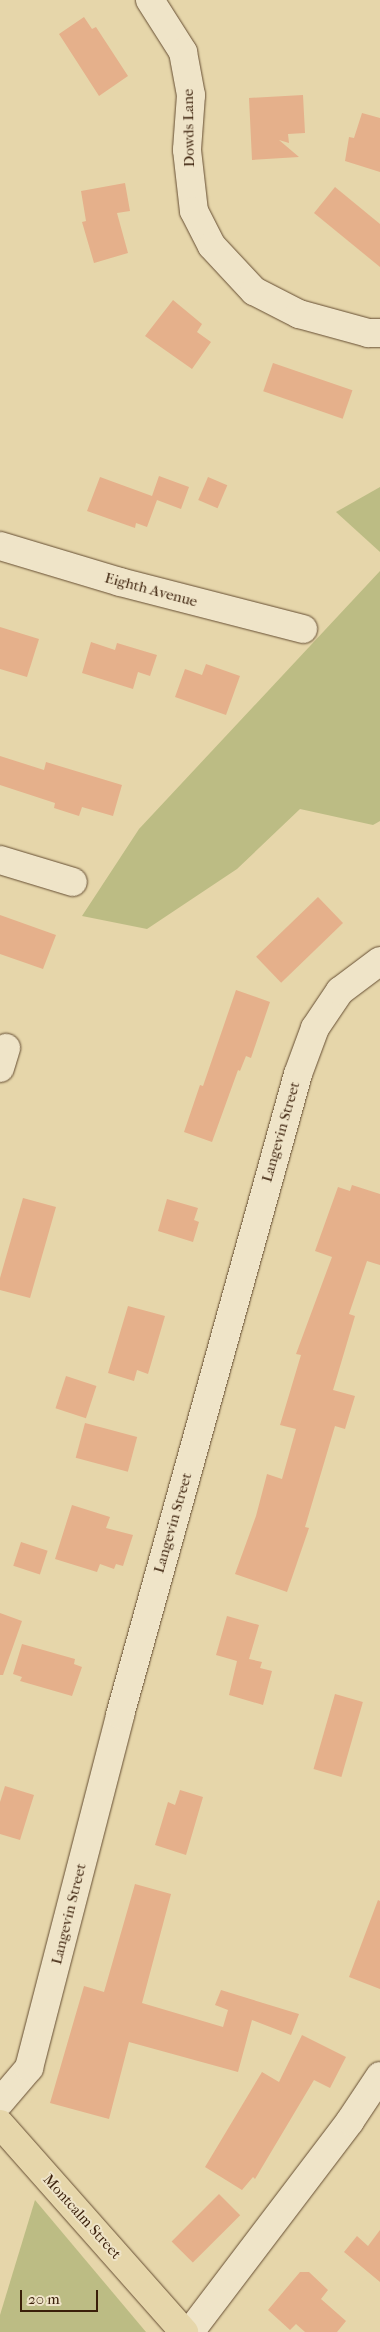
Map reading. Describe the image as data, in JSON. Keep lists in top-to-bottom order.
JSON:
{
  "streets": {
    "main road": ["Montcalm Street"],
    "street": ["Dowds Lane", "Eighth Avenue", "Langevin Street"]
  },
  "scale_bar": "20 m"
}
